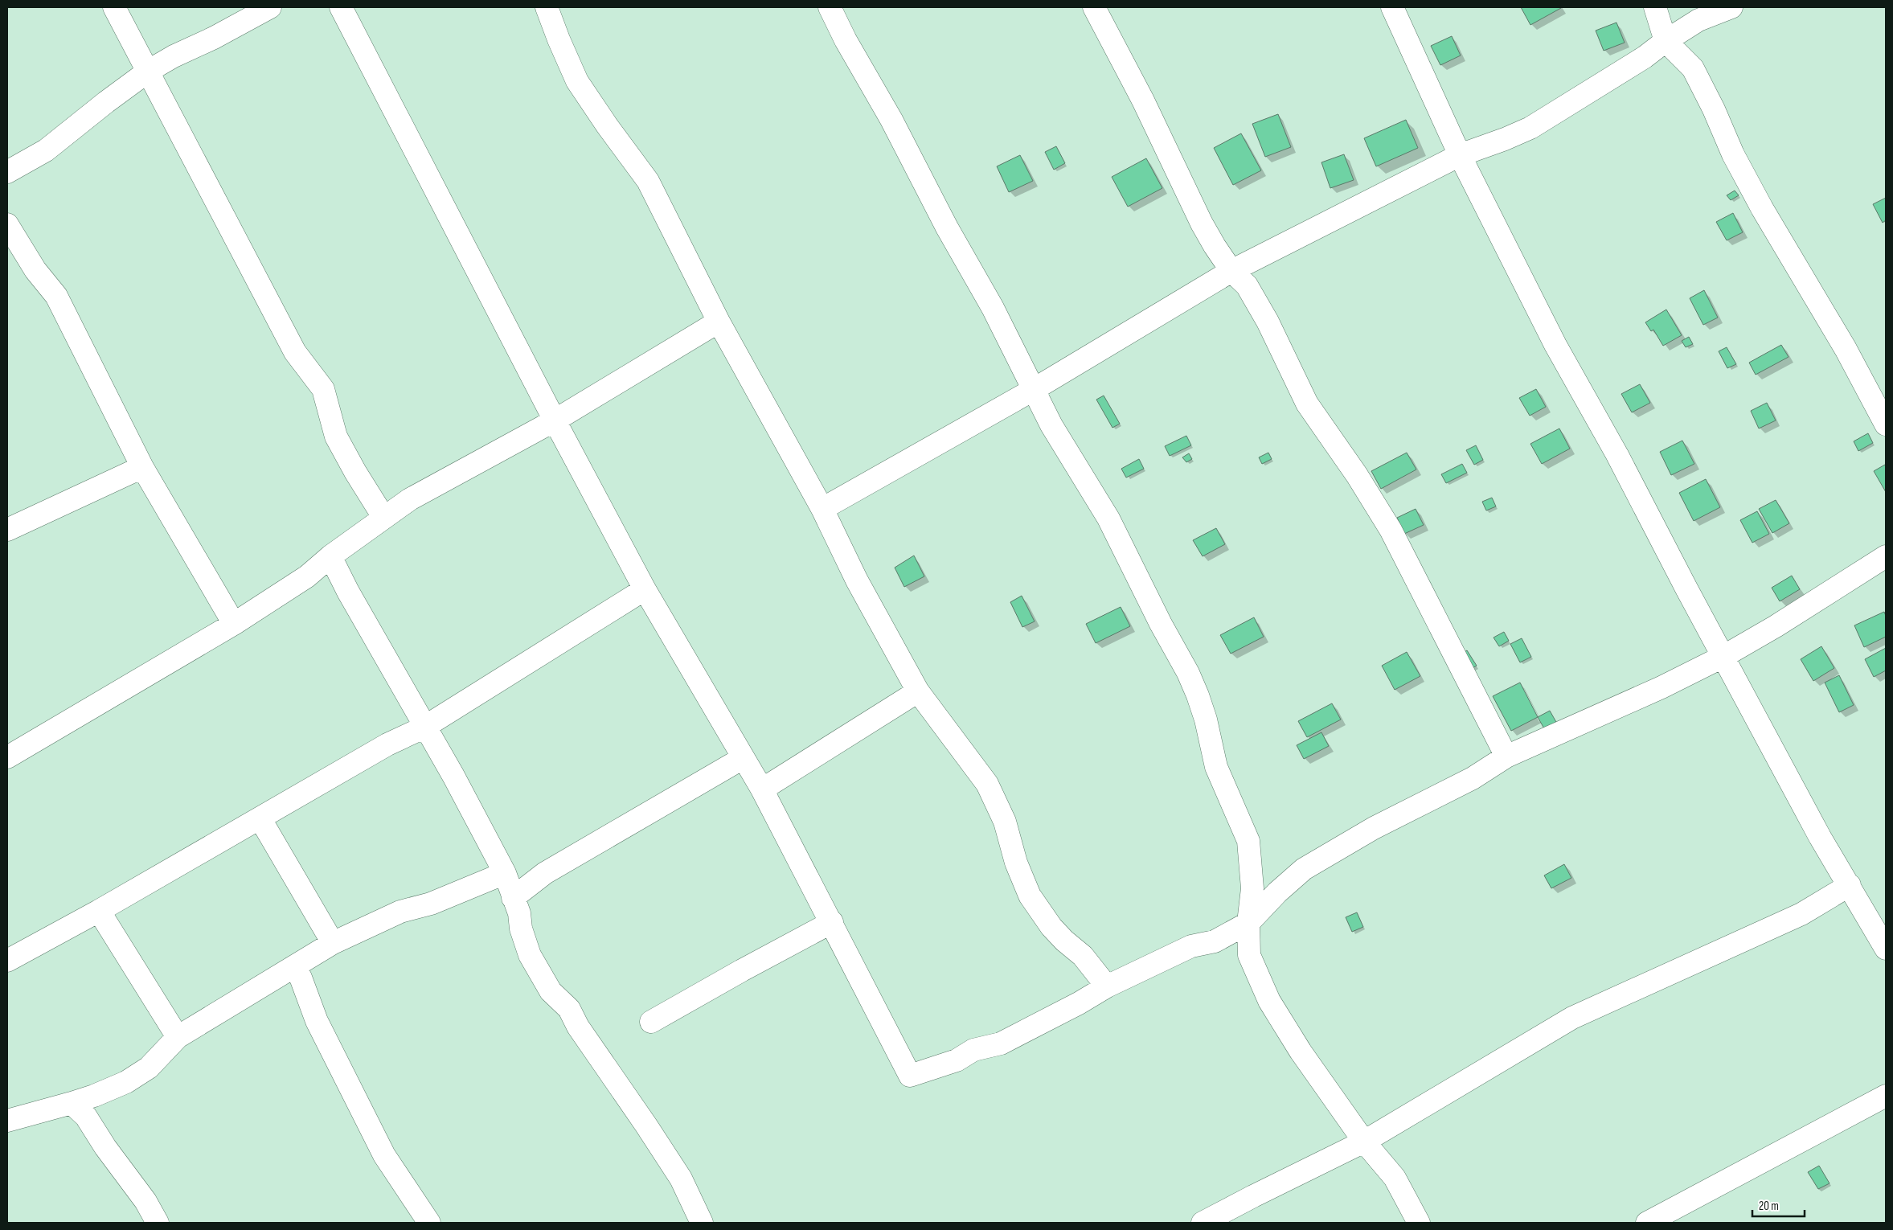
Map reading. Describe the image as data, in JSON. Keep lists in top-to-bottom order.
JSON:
{
  "scale_bar": "20 m"
}
